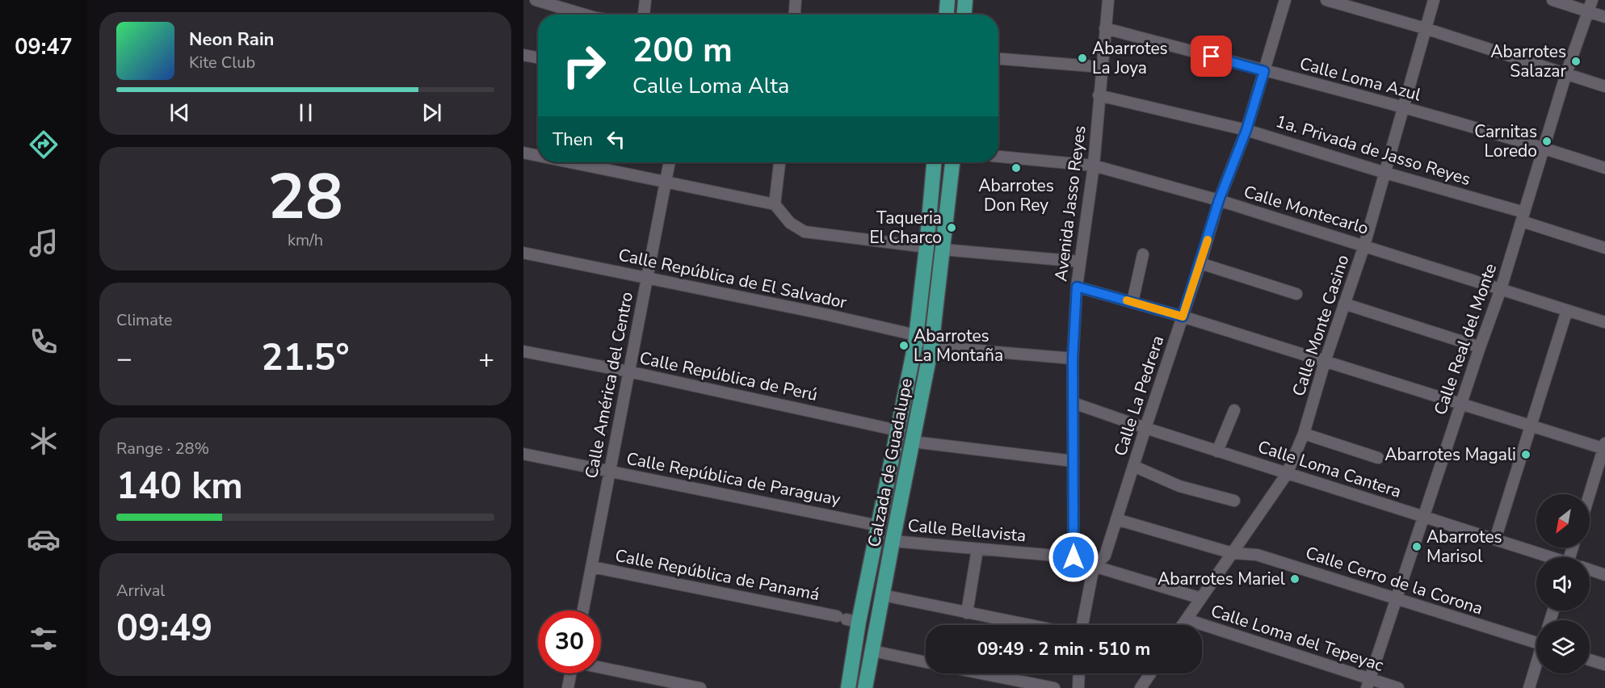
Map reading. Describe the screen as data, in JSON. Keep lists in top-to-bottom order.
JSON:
{
  "streets": {
    "main road": ["Calzada de Guadalupe"],
    "street": [
      "Calle Loma Azul",
      "1a. Privada de Jasso Reyes",
      "Avenida Jasso Reyes",
      "Calle Montecarlo",
      "Calle República de El Salvador",
      "Calle Monte Casino",
      "Calle Real del Monte",
      "Calle República de Perú",
      "Calle América del Centro",
      "Calle La Pedrera",
      "Calle Loma Cantera",
      "Calle República de Paraguay",
      "Calle Bellavista",
      "Calle República de Panamá",
      "Calle Cerro de la Corona",
      "Calle Loma del Tepeyac"
    ]
  },
  "crossings": [
    ["Calle Loma Azul", "Avenida Jasso Reyes"],
    ["Calle Loma Azul", "Calle Monte Casino"],
    ["Calle Loma Azul", "Calle Real del Monte"],
    ["Calle Loma Azul", "Calle La Pedrera"],
    ["1a. Privada de Jasso Reyes", "Avenida Jasso Reyes"],
    ["1a. Privada de Jasso Reyes", "Calle Monte Casino"],
    ["1a. Privada de Jasso Reyes", "Calle Real del Monte"],
    ["1a. Privada de Jasso Reyes", "Calle La Pedrera"],
    ["Avenida Jasso Reyes", "Calle Montecarlo"],
    ["Avenida Jasso Reyes", "Calle Loma Cantera"],
    ["Avenida Jasso Reyes", "Calle Bellavista"],
    ["Calle Montecarlo", "Calle Monte Casino"],
    ["Calle Montecarlo", "Calle Real del Monte"],
    ["Calle Montecarlo", "Calle La Pedrera"],
    ["Calle República de El Salvador", "Calle América del Centro"],
    ["Calle República de El Salvador", "Calzada de Guadalupe"],
    ["Calle Monte Casino", "Calle Loma Cantera"],
    ["Calle Monte Casino", "Calle Cerro de la Corona"],
    ["Calle Monte Casino", "Calle Loma del Tepeyac"],
    ["Calle Real del Monte", "Calle Loma Cantera"],
    ["Calle Real del Monte", "Calle Cerro de la Corona"],
    ["Calle Real del Monte", "Calle Loma del Tepeyac"],
    ["Calle República de Perú", "Calle América del Centro"],
    ["Calle República de Perú", "Calzada de Guadalupe"],
    ["Calle América del Centro", "Calle República de Paraguay"],
    ["Calle América del Centro", "Calle República de Panamá"],
    ["Calle La Pedrera", "Calle Loma Cantera"],
    ["Calle La Pedrera", "Calle Bellavista"],
    ["Calle La Pedrera", "Calle Cerro de la Corona"],
    ["Calle La Pedrera", "Calle Loma del Tepeyac"],
    ["Calzada de Guadalupe", "Calle República de Paraguay"],
    ["Calzada de Guadalupe", "Calle Bellavista"],
    ["Calzada de Guadalupe", "Calle República de Panamá"],
    ["Calle Bellavista", "Calle Loma del Tepeyac"]
  ],
  "places": [
    "Abarrotes La Joya",
    "Abarrotes Salazar",
    "Carnitas Loredo",
    "Abarrotes Don Rey",
    "Taqueria El Charco",
    "Abarrotes La Montaña",
    "Abarrotes Magali",
    "Abarrotes Marisol",
    "Abarrotes Mariel"
  ],
  "north": "bottom left",
  "page": {
    "tabs": "09:47",
    "turn": ["200 m", "Calle Loma Alta"],
    "song": ["Neon Rain", "Kite Club"],
    "then": "Then",
    "tile": [
      ["28", "km/h"],
      "Climate",
      ["Range · 28%", "140 km"],
      ["Arrival", "09:49"]
    ],
    "heat": ["−", "21.5°", "+"],
    "limit": "30",
    "trip": "09:49 · 2 min · 510 m"
  }
}
